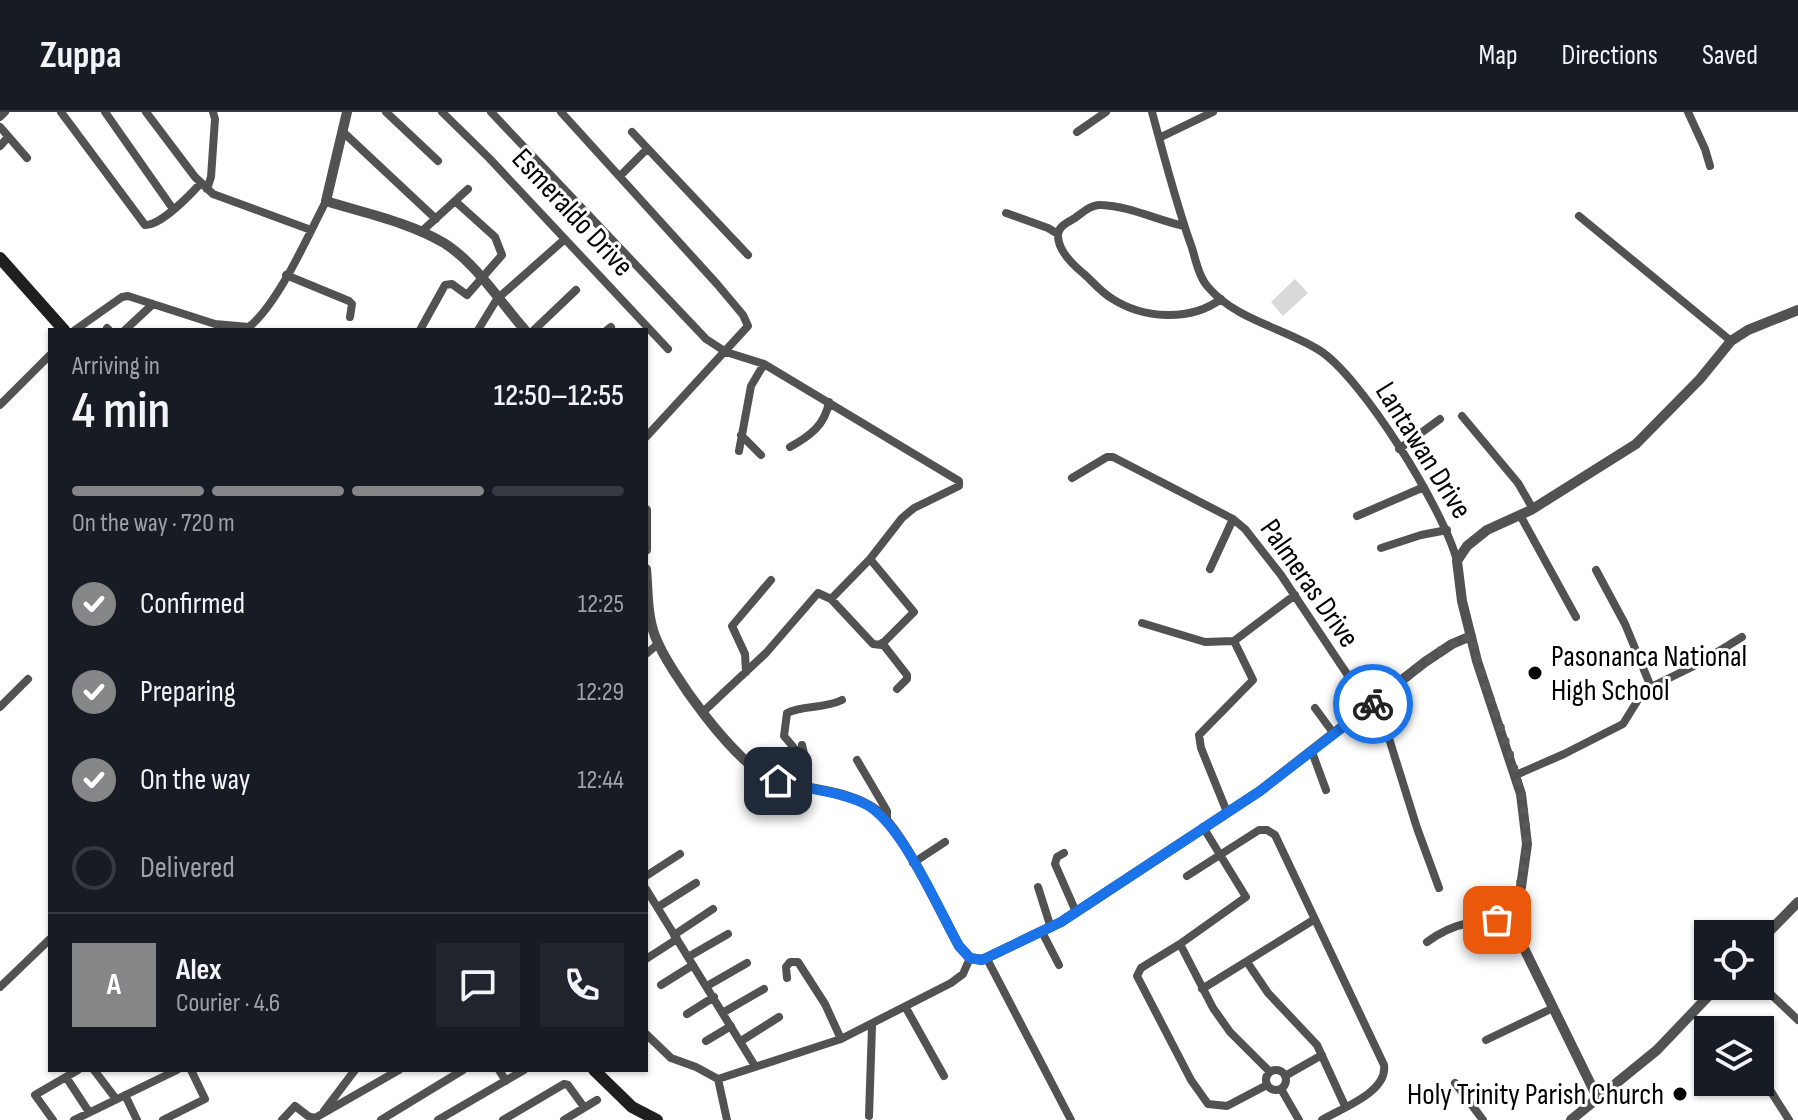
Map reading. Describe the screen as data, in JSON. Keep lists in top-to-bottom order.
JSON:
{
  "streets": {
    "street": ["Esmeraldo Drive", "Lantawan Drive", "Palmeras Drive"]
  },
  "places": ["Pasonanca National High School", "Holy Trinity Parish Church"],
  "page": {
    "header": "Zuppa",
    "nav": ["Map", "Directions", "Saved"],
    "heading": ["4 min", "Arriving in", "12:50–12:55"],
    "panel": ["Alex", "Courier · 4.6"],
    "bar": "On the way · 720 m",
    "list": [
      ["Confirmed", "12:25"],
      ["Preparing", "12:29"],
      ["On the way", "12:44"],
      "Delivered"
    ],
    "round": "A"
  }
}
